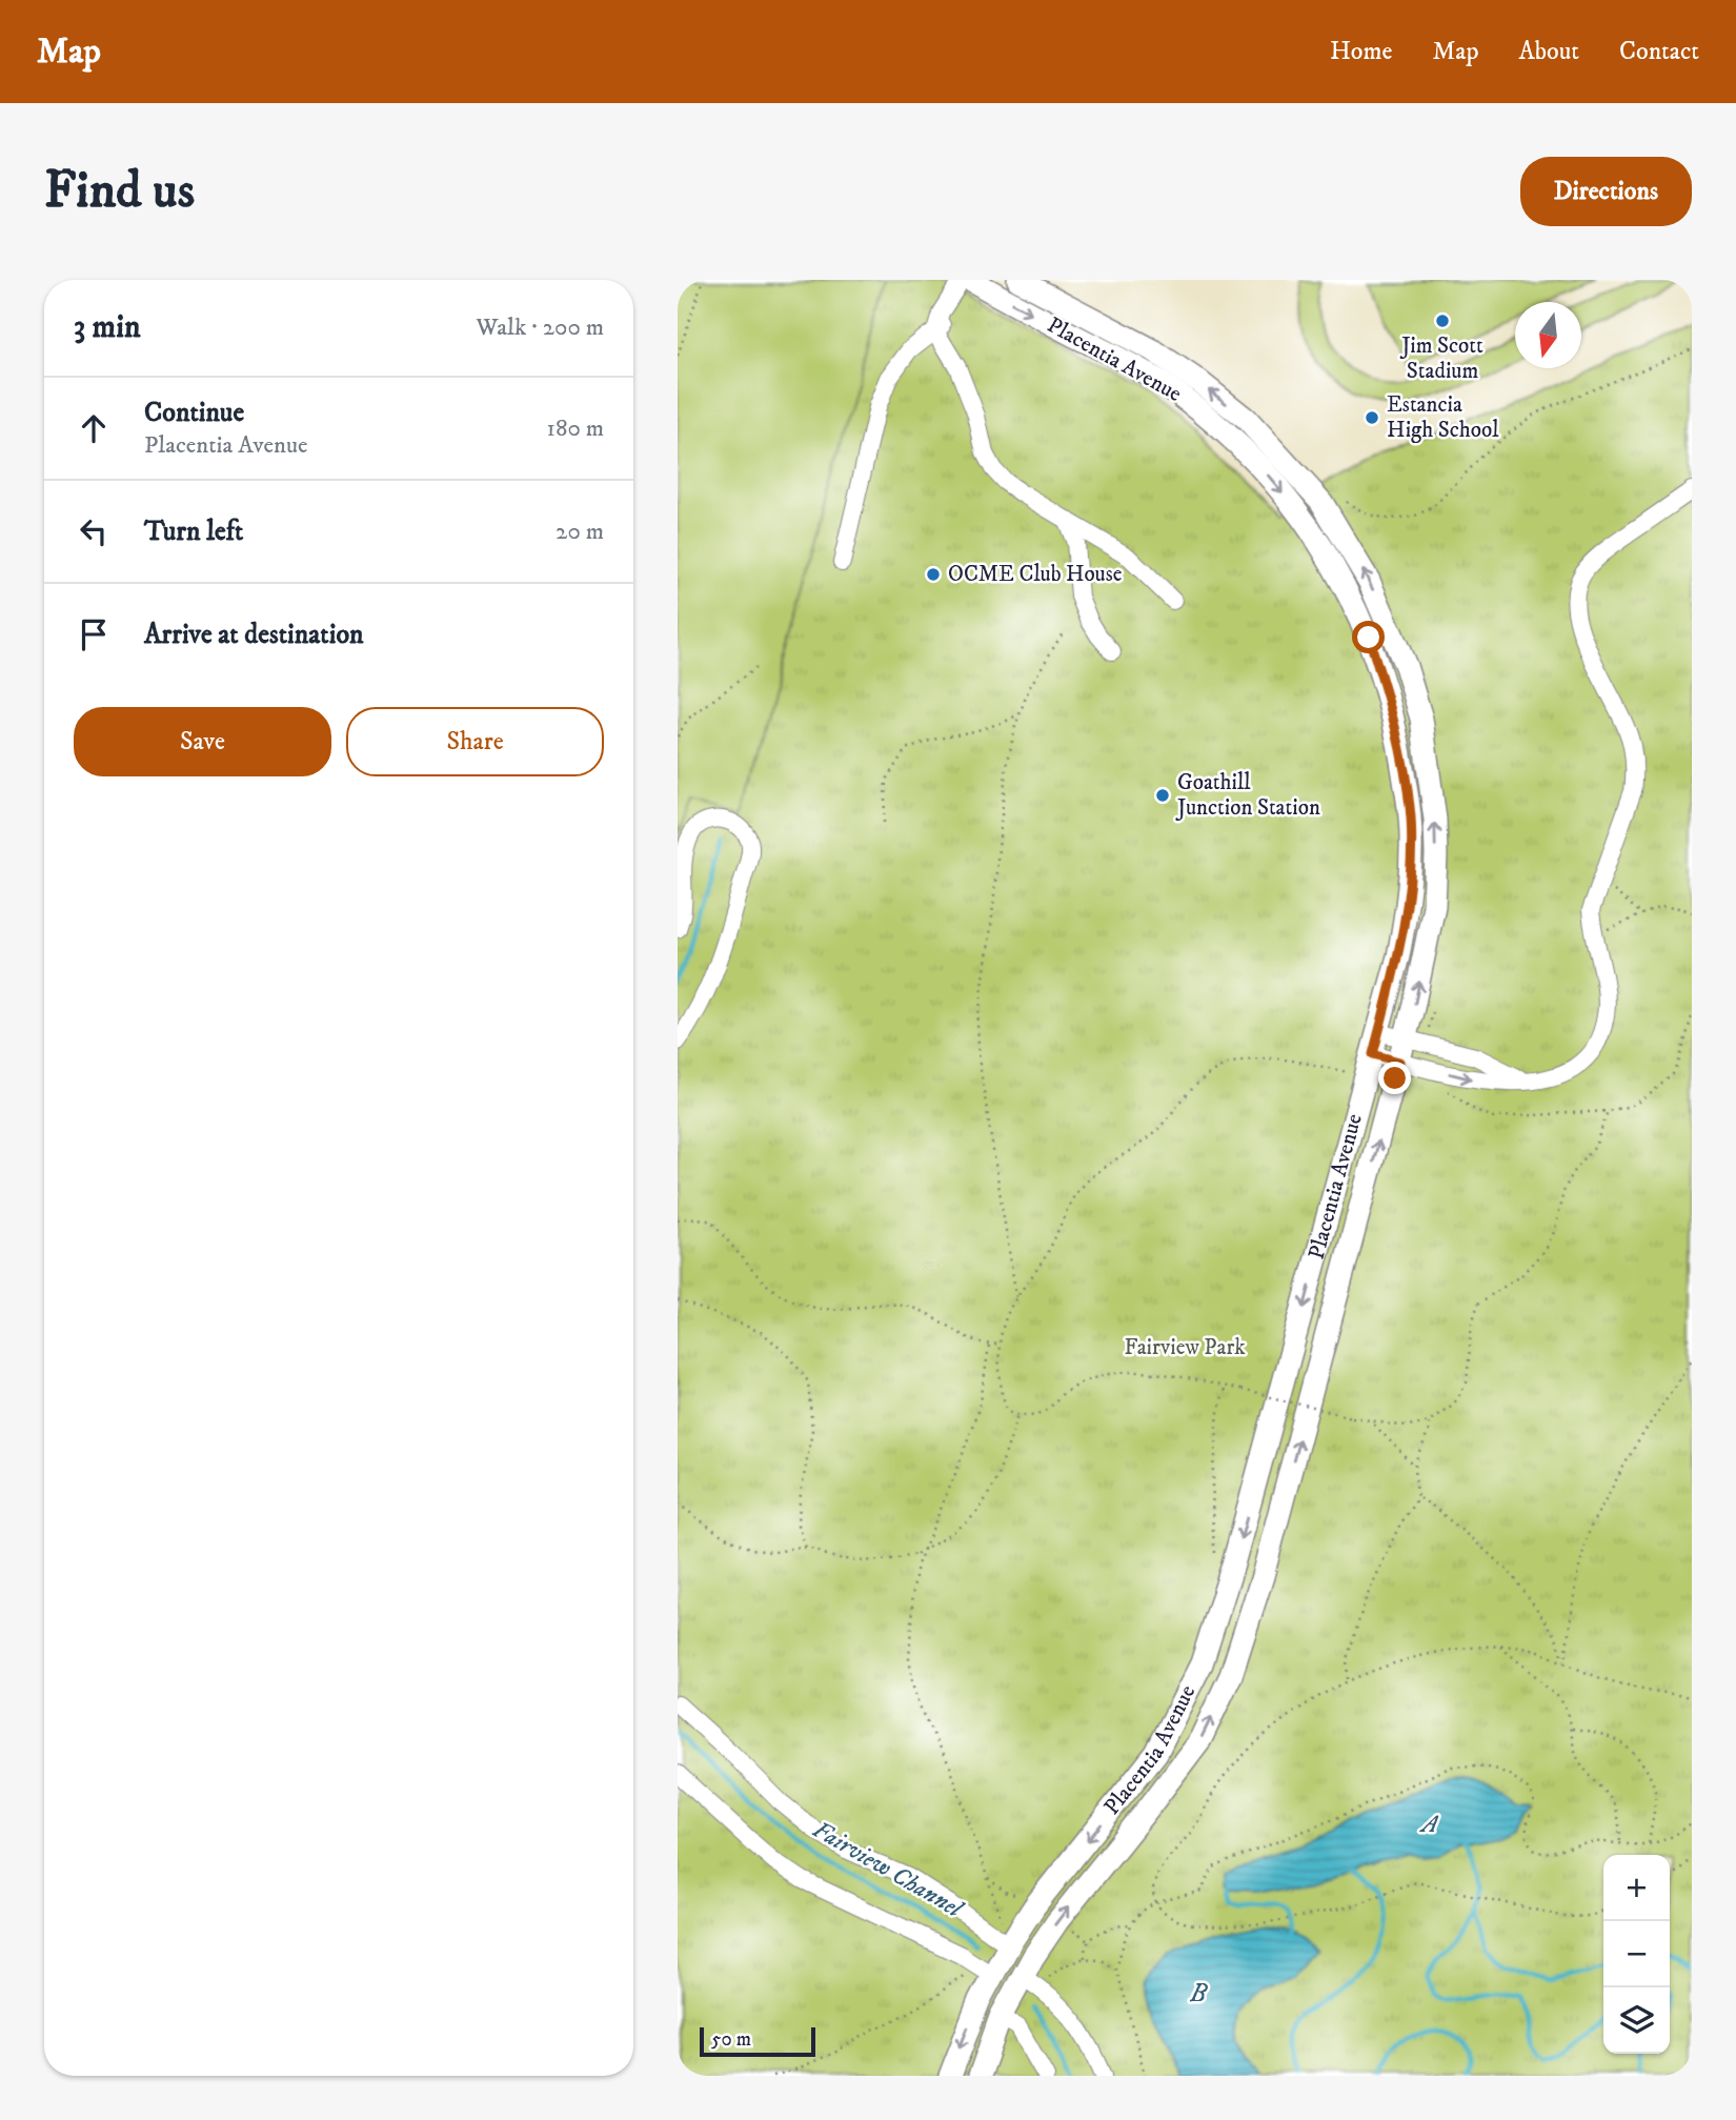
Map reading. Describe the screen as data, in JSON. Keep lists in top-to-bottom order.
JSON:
{
  "streets": {
    "main road": ["Placentia Avenue"]
  },
  "water": ["A", "Fairview Channel", "B"],
  "parks": ["Fairview Park"],
  "places": [
    "Jim Scott Stadium",
    "Estancia High School",
    "OCME Club House",
    "Goathill Junction Station"
  ],
  "scale_bar": "50 m",
  "north": "bottom",
  "page": {
    "header": "Map",
    "nav": [
      "Home",
      "Map",
      "About",
      "Contact"
    ],
    "buttons": [
      "Directions",
      ["Save", "Share"]
    ],
    "title": "Find us",
    "heading": ["3 min", "Walk · 200 m"],
    "list": [
      ["Continue", "Placentia Avenue", "180 m"],
      ["Turn left", "20 m"],
      "Arrive at destination"
    ],
    "map_buttons": ["+", "−"],
    "scale": "50 m"
  }
}
